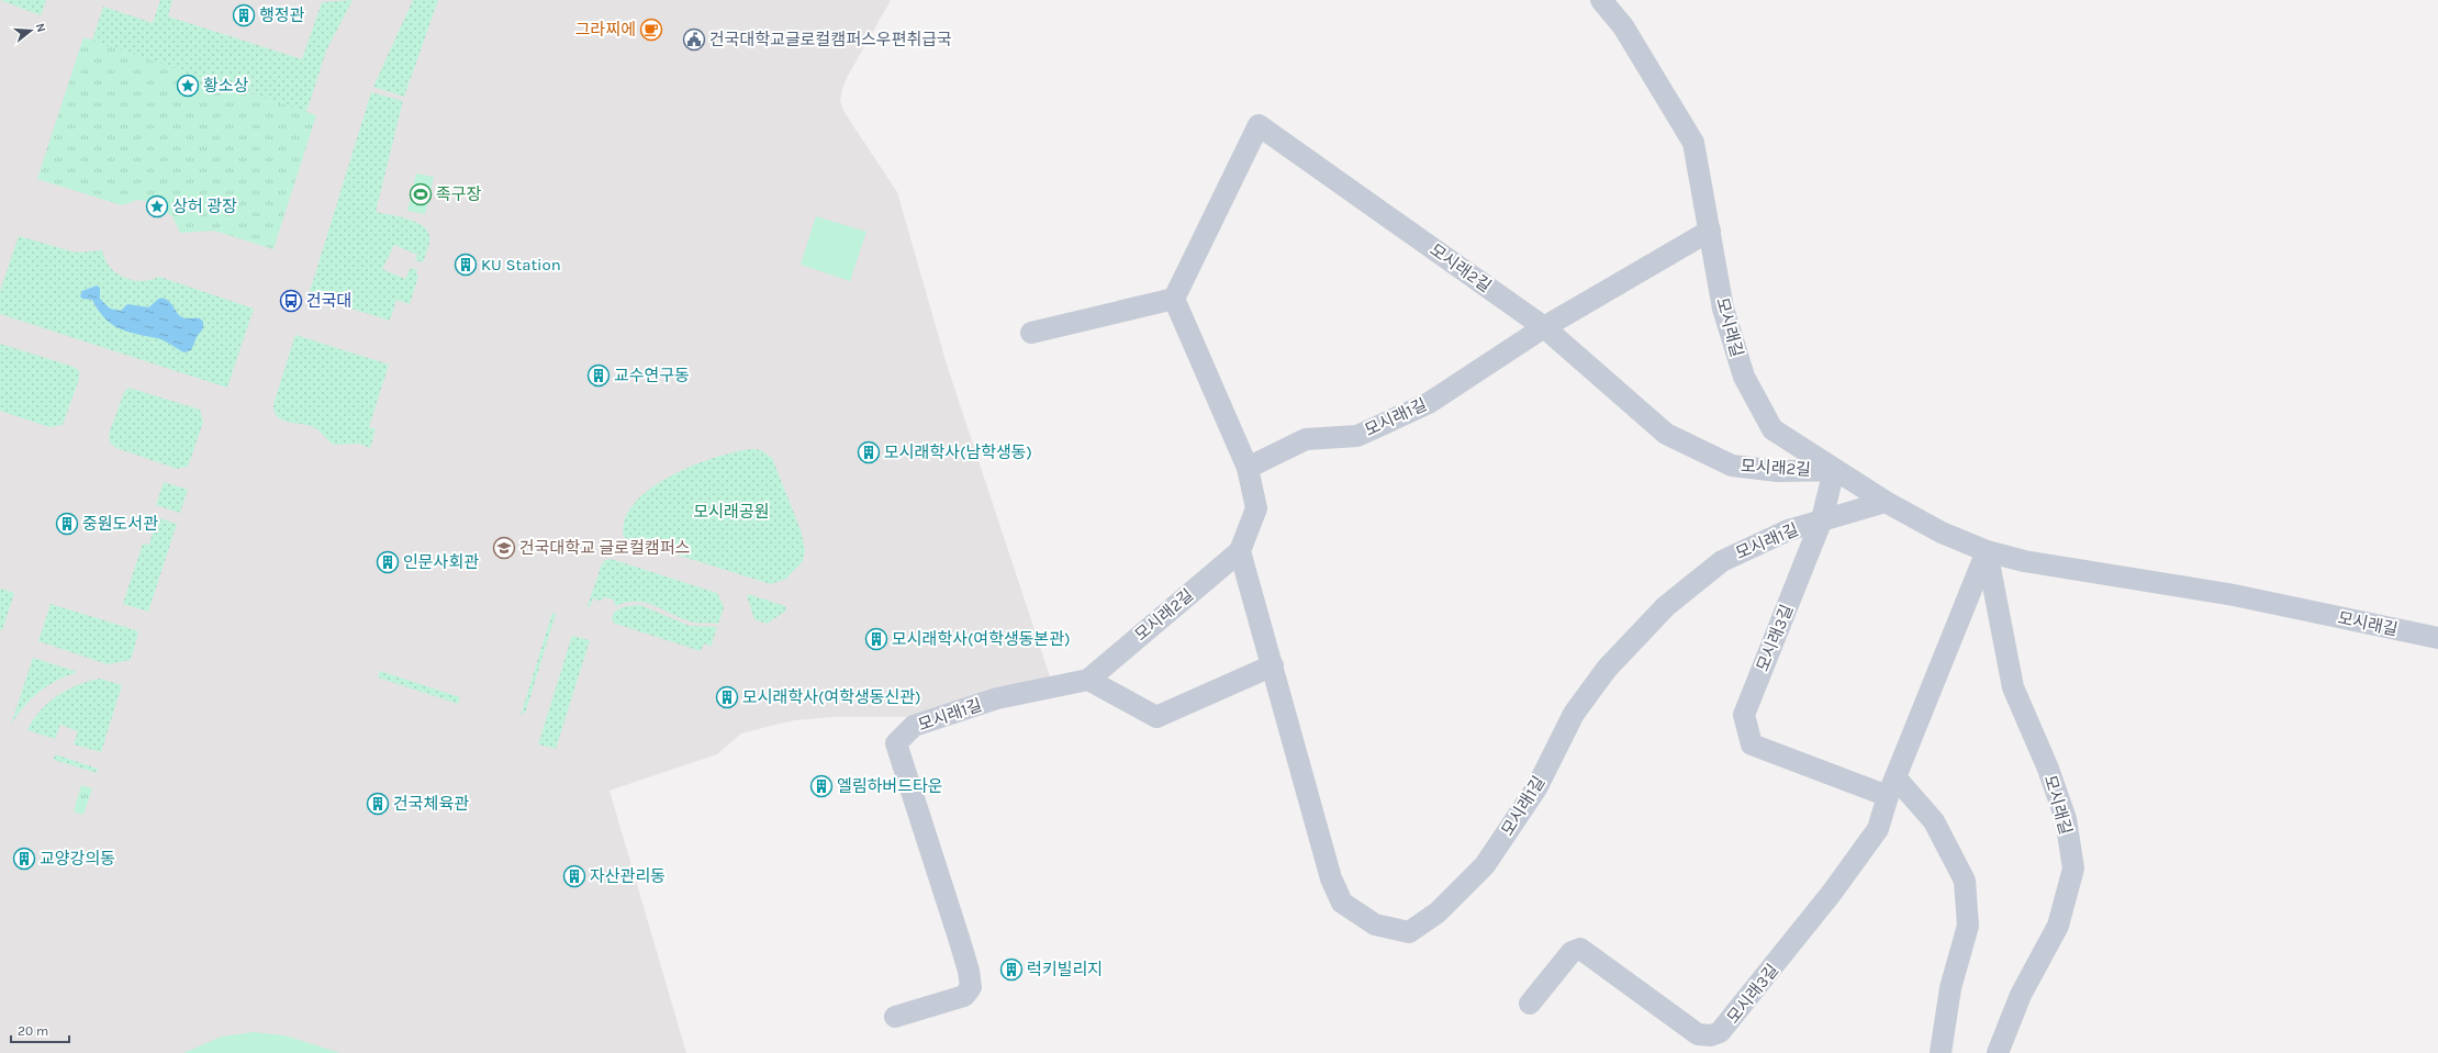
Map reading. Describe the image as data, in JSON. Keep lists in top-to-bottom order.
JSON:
{
  "streets": {
    "street": [
      "모시래2길",
      "모시래길",
      "모시래1길",
      "모시래3길"
    ]
  },
  "crossings": [
    ["모시래2길", "모시래길"],
    ["모시래2길", "모시래1길"],
    ["모시래2길", "모시래3길"],
    ["모시래길", "모시래1길"],
    ["모시래길", "모시래3길"],
    ["모시래1길", "모시래3길"]
  ],
  "parks": ["모시래공원"],
  "places": {
    "building": [
      "행정관",
      "KU Station",
      "교수연구동",
      "모시래학사(남학생동)",
      "중원도서관",
      "인문사회관",
      "모시래학사(여학생동본관)",
      "모시래학사(여학생동신관)",
      "엘림하버드타운",
      "건국체육관",
      "교양강의동",
      "자산관리동",
      "럭키빌리지"
    ],
    "cafe": ["그라찌에"],
    "public building": ["건국대학교글로컬캠퍼스우편취급국"],
    "place": ["황소상", "상허 광장"],
    "sports": ["족구장"],
    "bus stop": ["건국대"],
    "school or university": ["건국대학교 글로컬캠퍼스"]
  },
  "scale_bar": "20 m",
  "north": "right"
}
